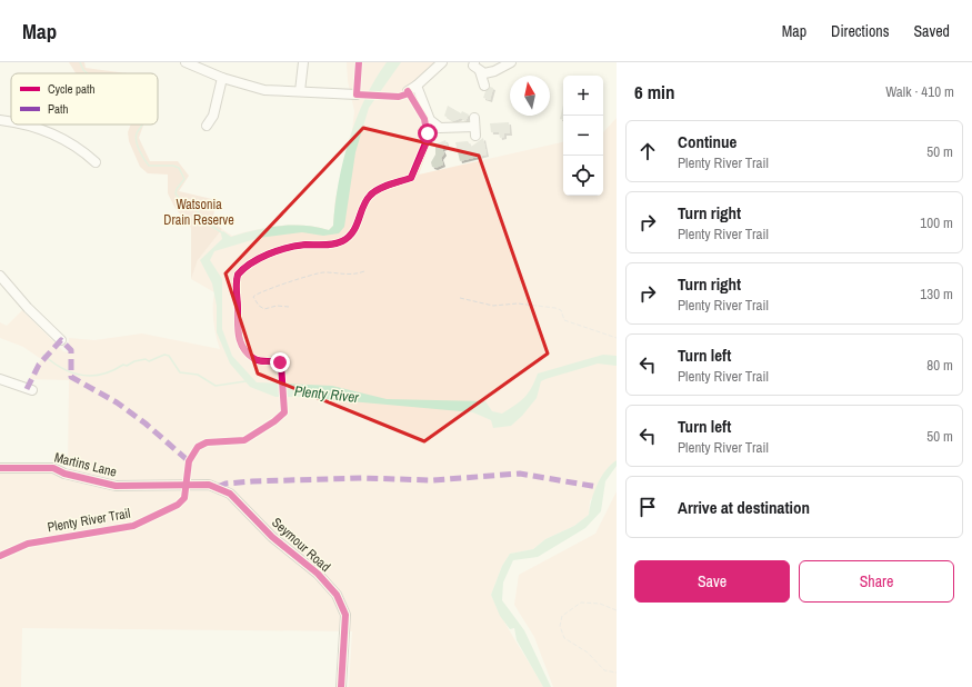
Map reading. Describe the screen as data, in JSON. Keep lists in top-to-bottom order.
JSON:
{
  "streets": {
    "street": ["Martins Lane", "Seymour Road"],
    "cycle path": ["Plenty River Trail"]
  },
  "crossings": [
    ["Martins Lane", "Seymour Road"]
  ],
  "water": ["Plenty River"],
  "parks": ["Watsonia Drain Reserve"],
  "legend": ["Cycle path", "Path"],
  "north": "top",
  "page": {
    "header": "Map",
    "nav": ["Map", "Directions", "Saved"],
    "heading": ["6 min", "Walk · 410 m"],
    "map_buttons": ["+", "−"],
    "list": [
      ["Continue", "Plenty River Trail", "50 m"],
      ["Turn right", "Plenty River Trail", "100 m"],
      ["Turn right", "Plenty River Trail", "130 m"],
      ["Turn left", "Plenty River Trail", "80 m"],
      ["Turn left", "Plenty River Trail", "50 m"],
      "Arrive at destination"
    ],
    "buttons": ["Save", "Share"]
  }
}
